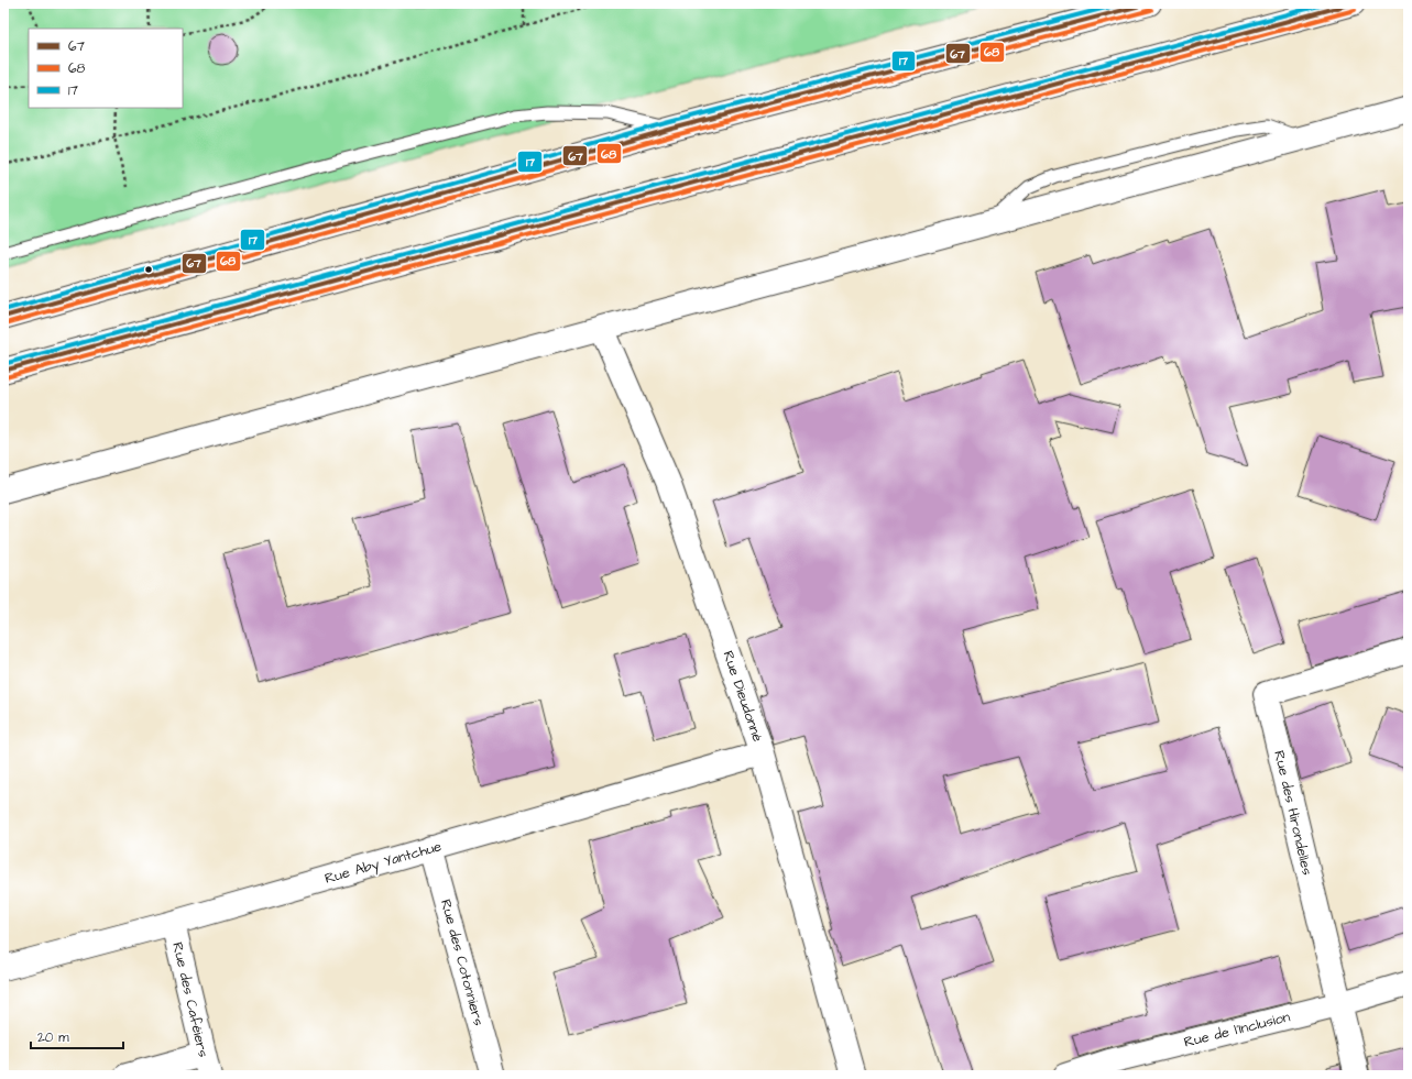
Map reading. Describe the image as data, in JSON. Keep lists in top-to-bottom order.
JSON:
{
  "streets": {
    "main road": [
      "Rue Dieudonné",
      "Rue des Hirondelles",
      "Rue Aby Yantchue",
      "Rue des Cotonniers",
      "Rue des Caféiers",
      "Rue de l'Inclusion"
    ]
  },
  "crossings": [
    ["Rue Dieudonné", "Rue Aby Yantchue"],
    ["Rue des Hirondelles", "Rue de l'Inclusion"],
    ["Rue Aby Yantchue", "Rue des Cotonniers"],
    ["Rue Aby Yantchue", "Rue des Caféiers"]
  ],
  "lines": ["transit line 67", "transit line 17", "transit line 68"],
  "legend": ["67", "68", "17"],
  "scale_bar": "20 m"
}
